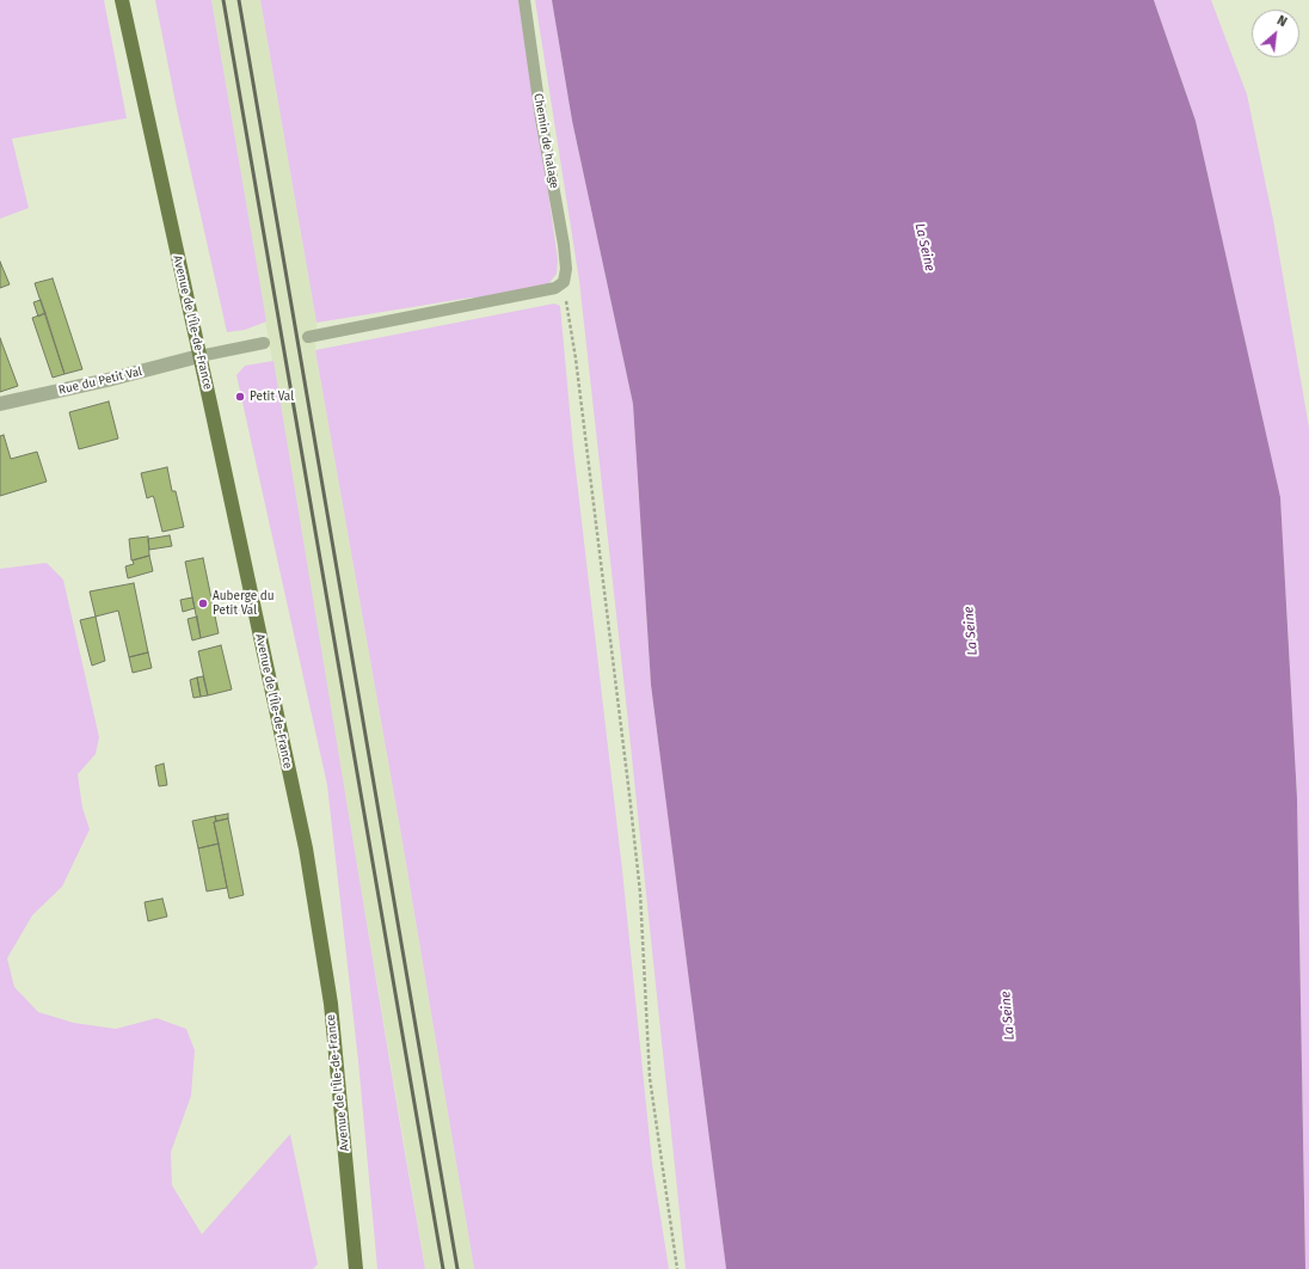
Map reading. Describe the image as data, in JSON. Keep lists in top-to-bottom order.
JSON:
{
  "streets": {
    "main road": ["Avenue de l'Île-de-France"],
    "street": ["Rue du Petit Val"],
    "lane": ["Chemin de halage"]
  },
  "crossings": [
    ["Avenue de l'Île-de-France", "Rue du Petit Val"]
  ],
  "water": ["La Seine"],
  "places": ["Petit Val", "Auberge du Petit Val"],
  "north": "top right"
}
